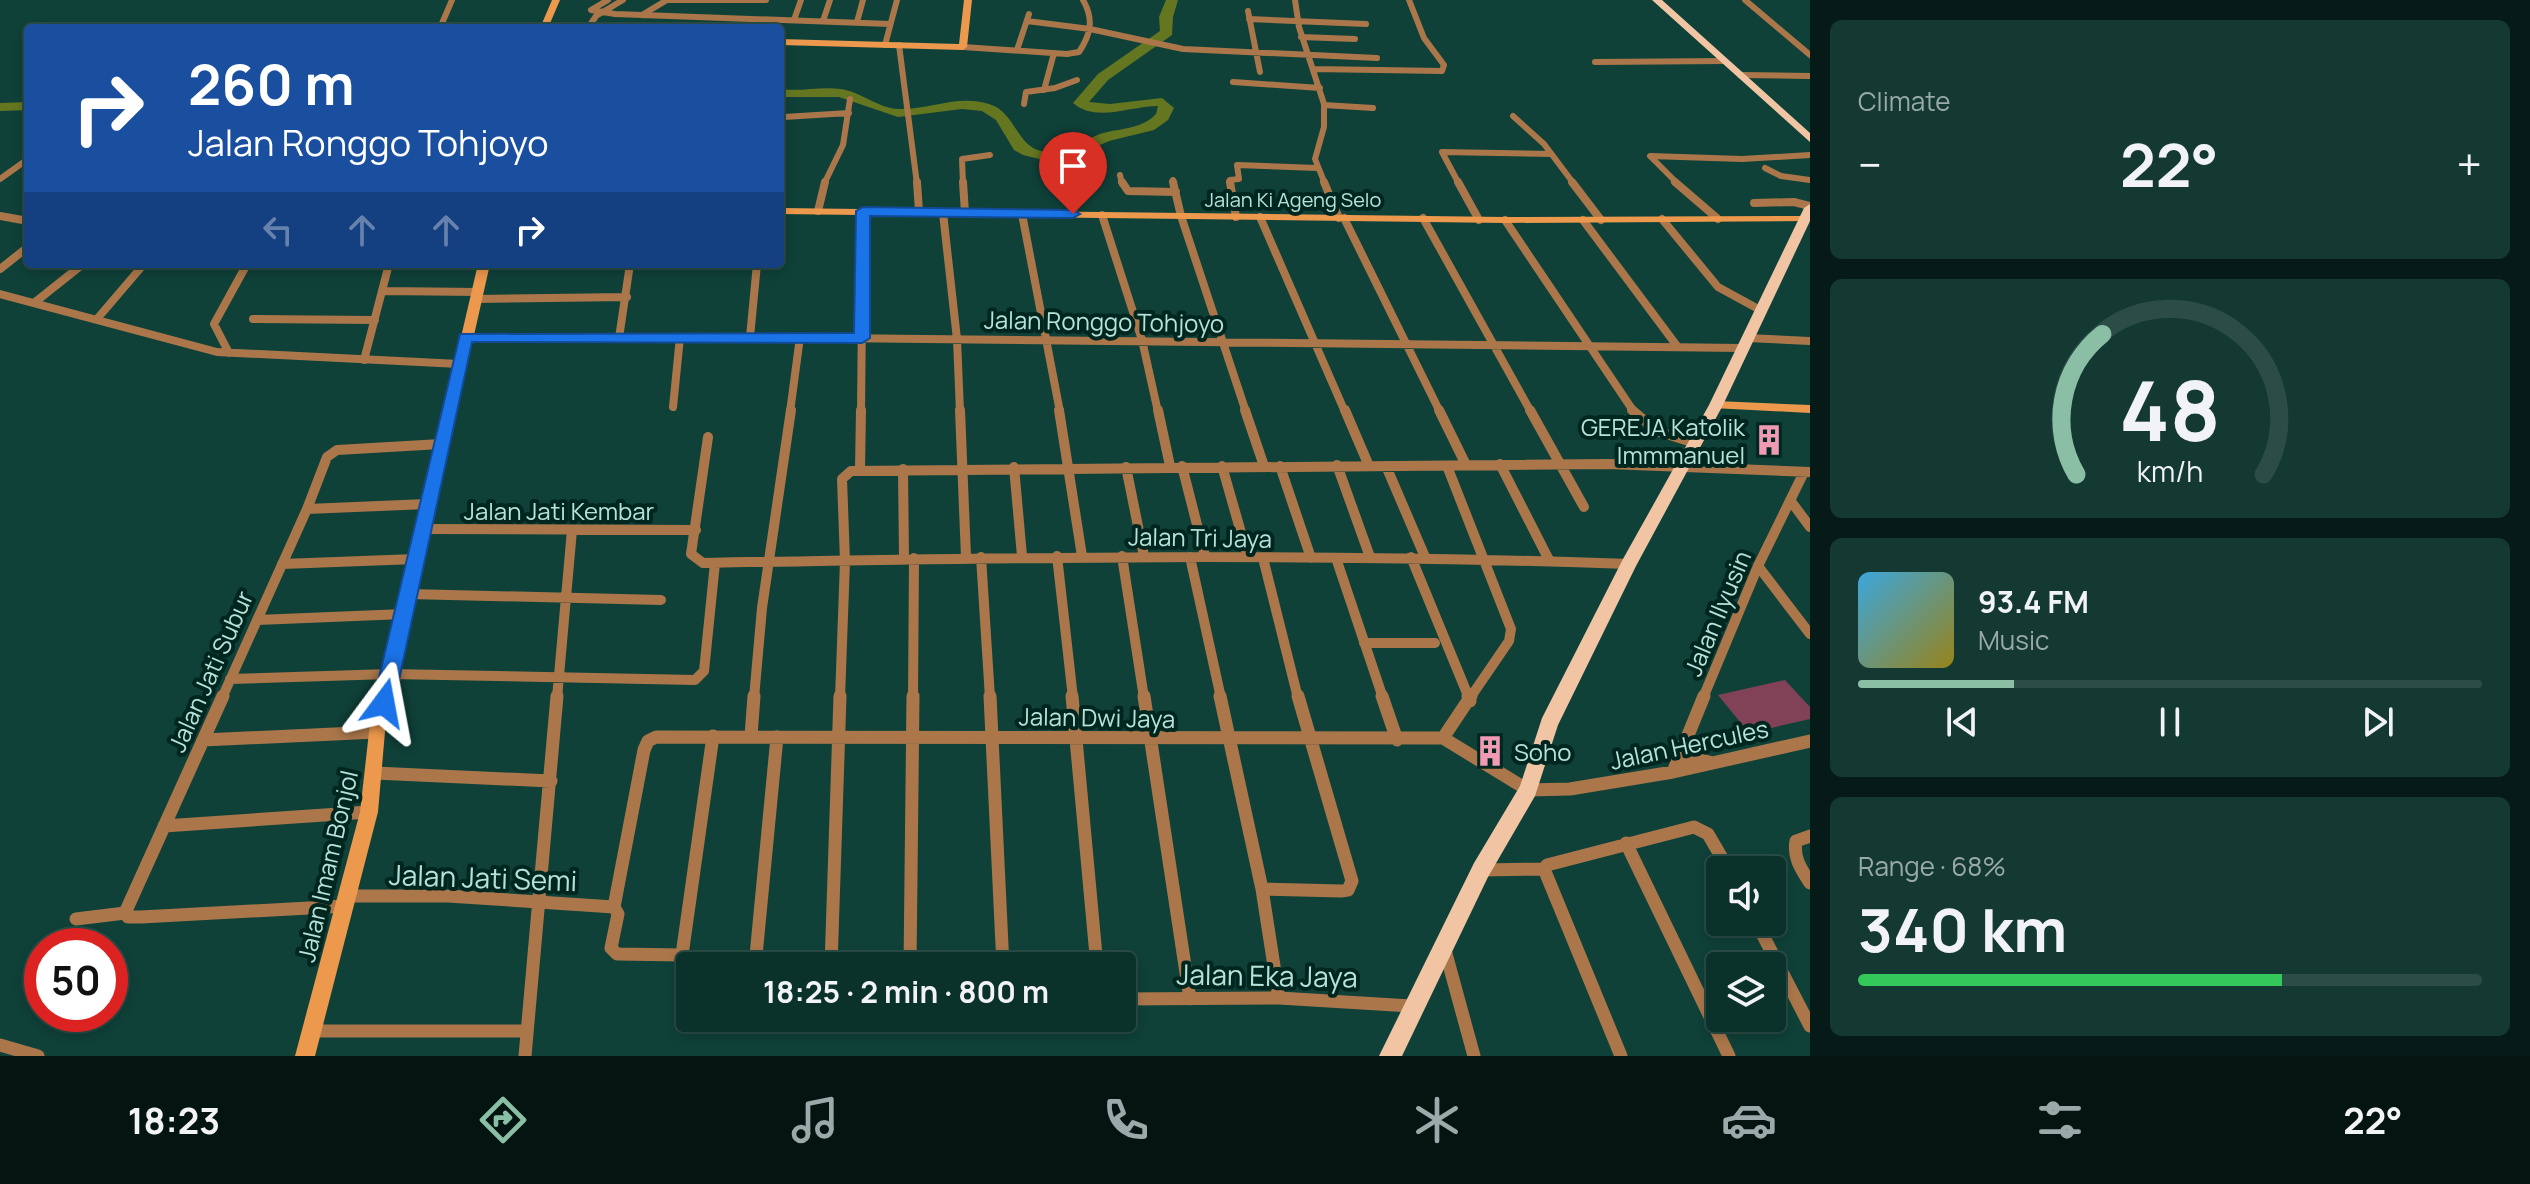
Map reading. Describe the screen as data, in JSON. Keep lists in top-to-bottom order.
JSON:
{
  "streets": {
    "street": [
      "Jalan Ki Ageng Selo",
      "Jalan Ronggo Tohjoyo",
      "Jalan Jati Kembar",
      "Jalan Tri Jaya",
      "Jalan Ilyusin",
      "Jalan Jati Subur",
      "Jalan Dwi Jaya",
      "Jalan Hercules",
      "Jalan Imam Bonjol",
      "Jalan Jati Semi",
      "Jalan Eka Jaya"
    ]
  },
  "crossings": [
    ["Jalan Ronggo Tohjoyo", "Jalan Imam Bonjol"],
    ["Jalan Jati Kembar", "Jalan Imam Bonjol"],
    ["Jalan Ilyusin", "Jalan Hercules"],
    ["Jalan Jati Subur", "Jalan Imam Bonjol"],
    ["Jalan Jati Subur", "Jalan Jati Semi"],
    ["Jalan Dwi Jaya", "Jalan Jati Semi"],
    ["Jalan Imam Bonjol", "Jalan Jati Semi"]
  ],
  "places": {
    "building": ["GEREJA Katolik Immmanuel", "Soho"]
  },
  "page": {
    "tile": [
      "Climate",
      ["Range · 68%", "340 km"]
    ],
    "turn": ["260 m", "Jalan Ronggo Tohjoyo"],
    "heat": ["−", "22°", "+"],
    "song": ["93.4 FM", "Music"],
    "limit": "50",
    "trip": "18:25 · 2 min · 800 m",
    "tabs": ["18:23", "22°"],
    "gauge": ["48", "km/h"]
  }
}
